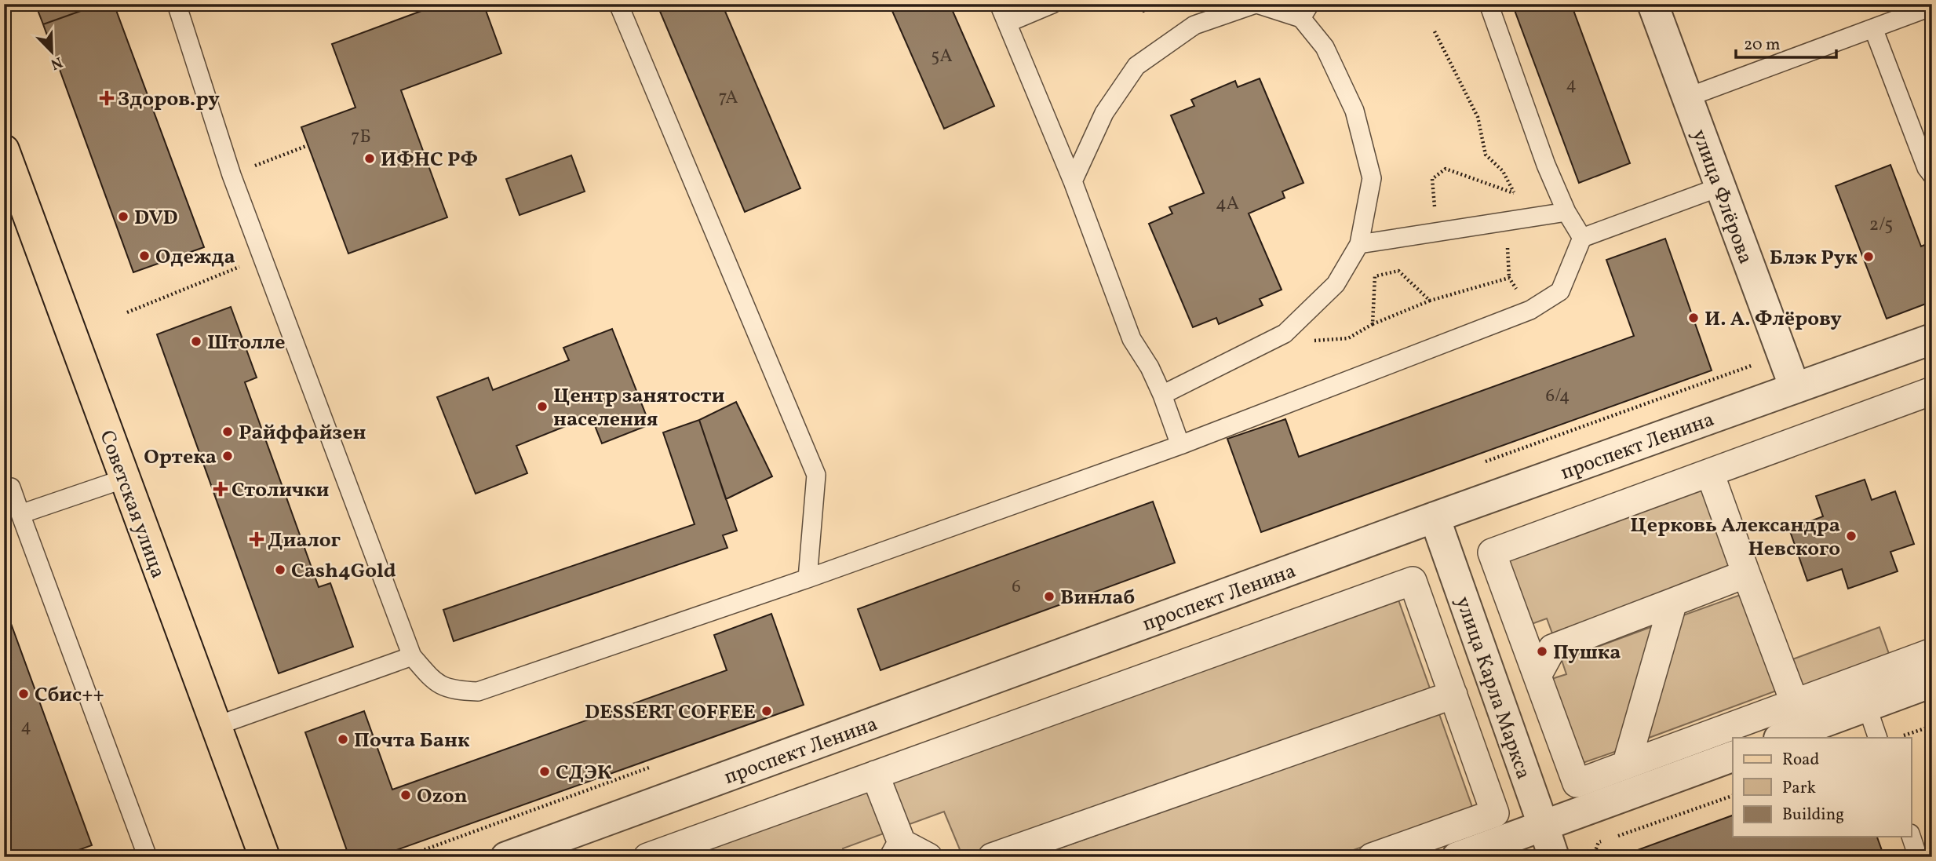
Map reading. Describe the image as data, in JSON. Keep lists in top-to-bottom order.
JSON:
{
  "streets": {
    "main road": ["Советская улица"],
    "street": ["улица Флёрова", "проспект Ленина", "улица Карла Маркса"]
  },
  "crossings": [
    ["улица Флёрова", "проспект Ленина"],
    ["проспект Ленина", "улица Карла Маркса"]
  ],
  "places": {
    "health": ["Здоров.ру", "Столички", "Диалог"],
    "other": [
      "ИФНС РФ",
      "DVD",
      "Одежда",
      "Блэк Рук",
      "И. А. Флёрову",
      "Штолле",
      "Центр занятости населения",
      "Райффайзен",
      "Ортека",
      "Церковь Александра Невского",
      "Cash4Gold",
      "Винлаб",
      "Пушка",
      "Сбис++",
      "DESSERT COFFEE",
      "Почта Банк",
      "СДЭК",
      "Ozon"
    ]
  },
  "house_numbers": [
    "5А",
    "4",
    "7А",
    "7Б",
    "4А",
    "2/5",
    "6/4",
    "6",
    "4"
  ],
  "legend": ["Road", "Park", "Building"],
  "scale_bar": "20 m",
  "north": "bottom right"
}
